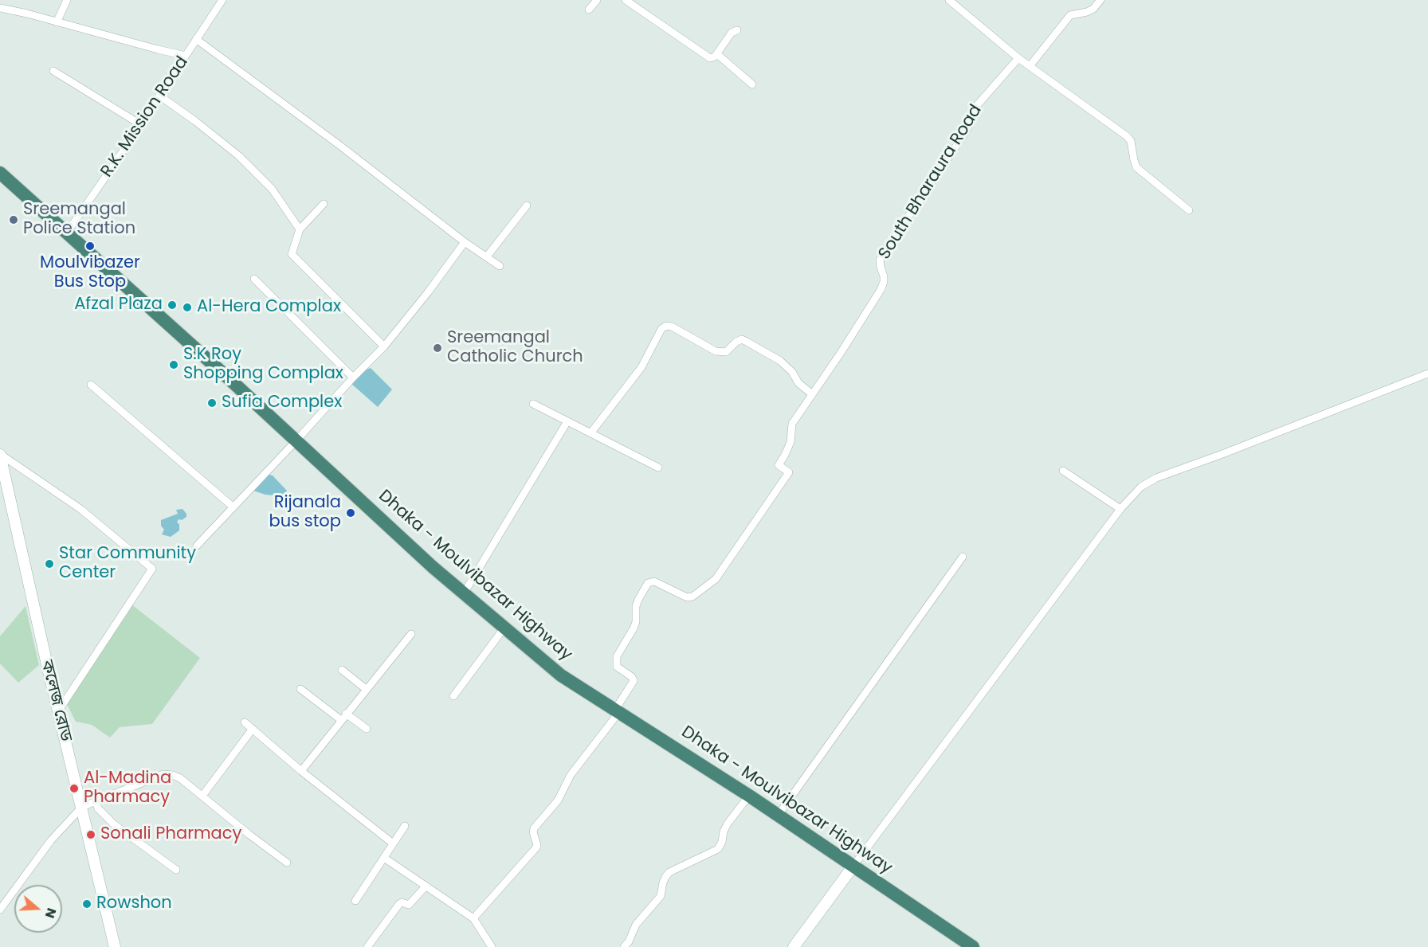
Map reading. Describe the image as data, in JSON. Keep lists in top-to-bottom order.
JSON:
{
  "streets": {
    "highway": ["Dhaka - Moulvibazar Highway"],
    "main road": ["কলেজ রোড"],
    "street": ["R.K. Mission Road", "South Bharaura Road"]
  },
  "crossings": [
    ["R.K. Mission Road", "Dhaka - Moulvibazar Highway"],
    ["South Bharaura Road", "Dhaka - Moulvibazar Highway"]
  ],
  "places": [
    "Sreemangal Police Station",
    "Moulvibazer Bus Stop",
    "Afzal Plaza",
    "Al-Hera Complax",
    "Sreemangal Catholic Church",
    "S.K Roy Shopping Complax",
    "Sufia Complex",
    "Rijanala bus stop",
    "Star Community Center",
    "Al-Madina Pharmacy",
    "Sonali Pharmacy",
    "Rowshon"
  ],
  "north": "right"
}
